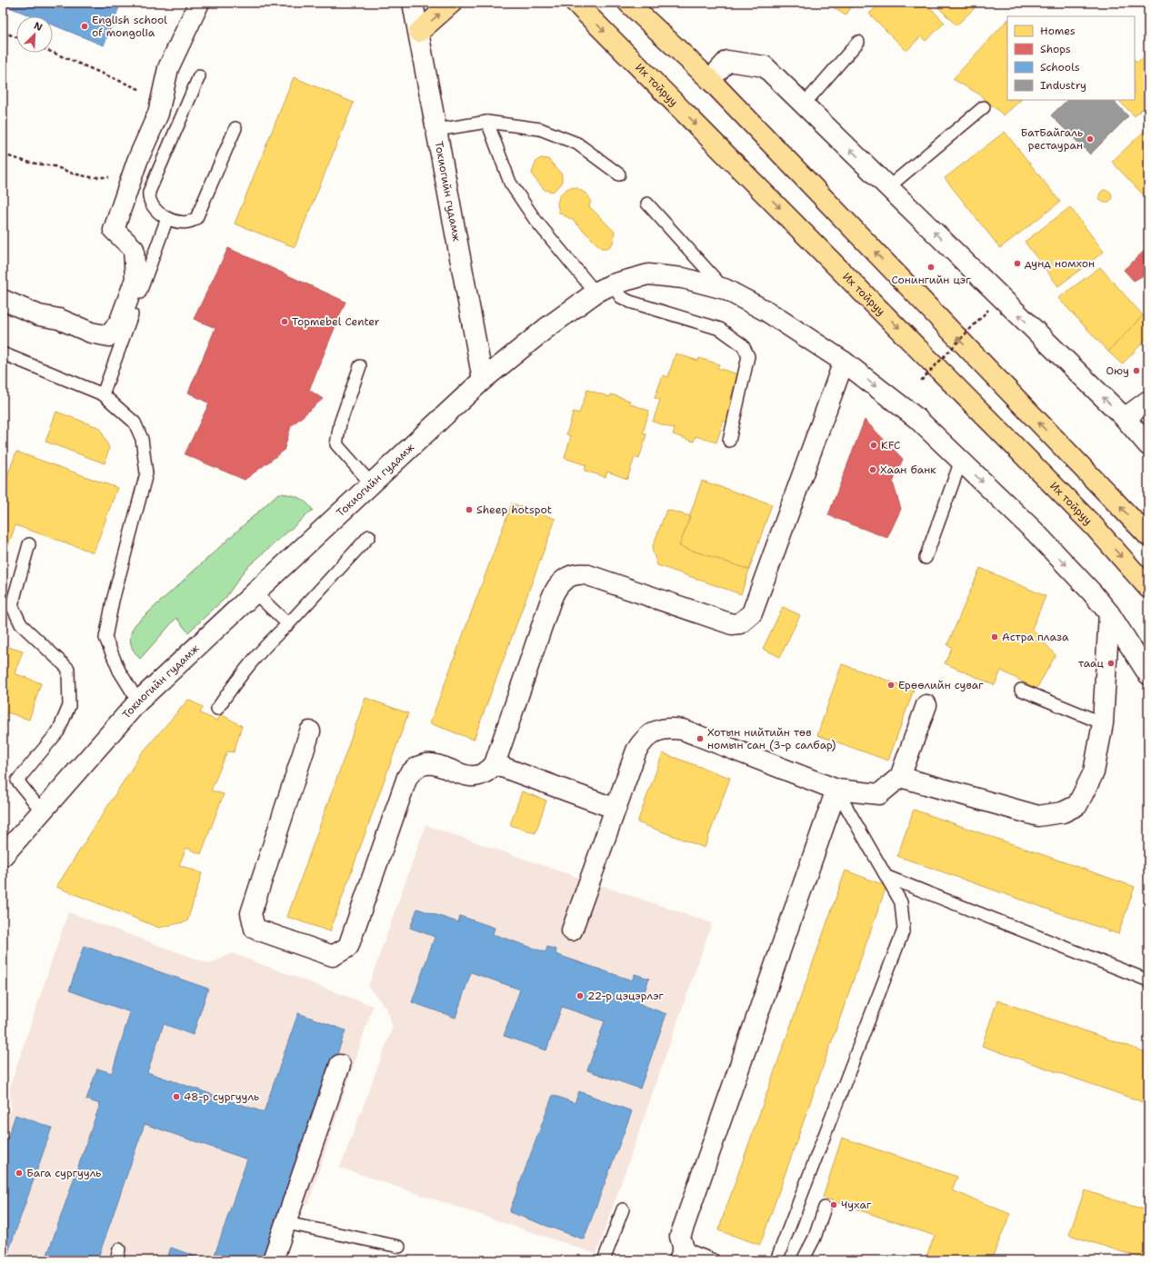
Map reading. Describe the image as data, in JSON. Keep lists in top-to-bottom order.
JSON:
{
  "streets": {
    "main road": ["Их тойруу"],
    "street": ["Токиогийн гудамж"]
  },
  "places": [
    "English school of mongolia",
    "БатБайгаль рестауран",
    "дунд номхон",
    "Сонингийн цэг",
    "Topmebel Center",
    "Оюу",
    "KFC",
    "Хаан банк",
    "Sheep hotspot",
    "Астра плаза",
    "таац",
    "Ерөөлийн суваг",
    "Хотын нийтийн төв номын сан (3-р салбар)",
    "22-р цэцэрлэг",
    "48-р сургууль",
    "Бага сургууль",
    "Чухаг"
  ],
  "legend": [
    "Homes",
    "Shops",
    "Schools",
    "Industry"
  ],
  "north": "top right"
}
